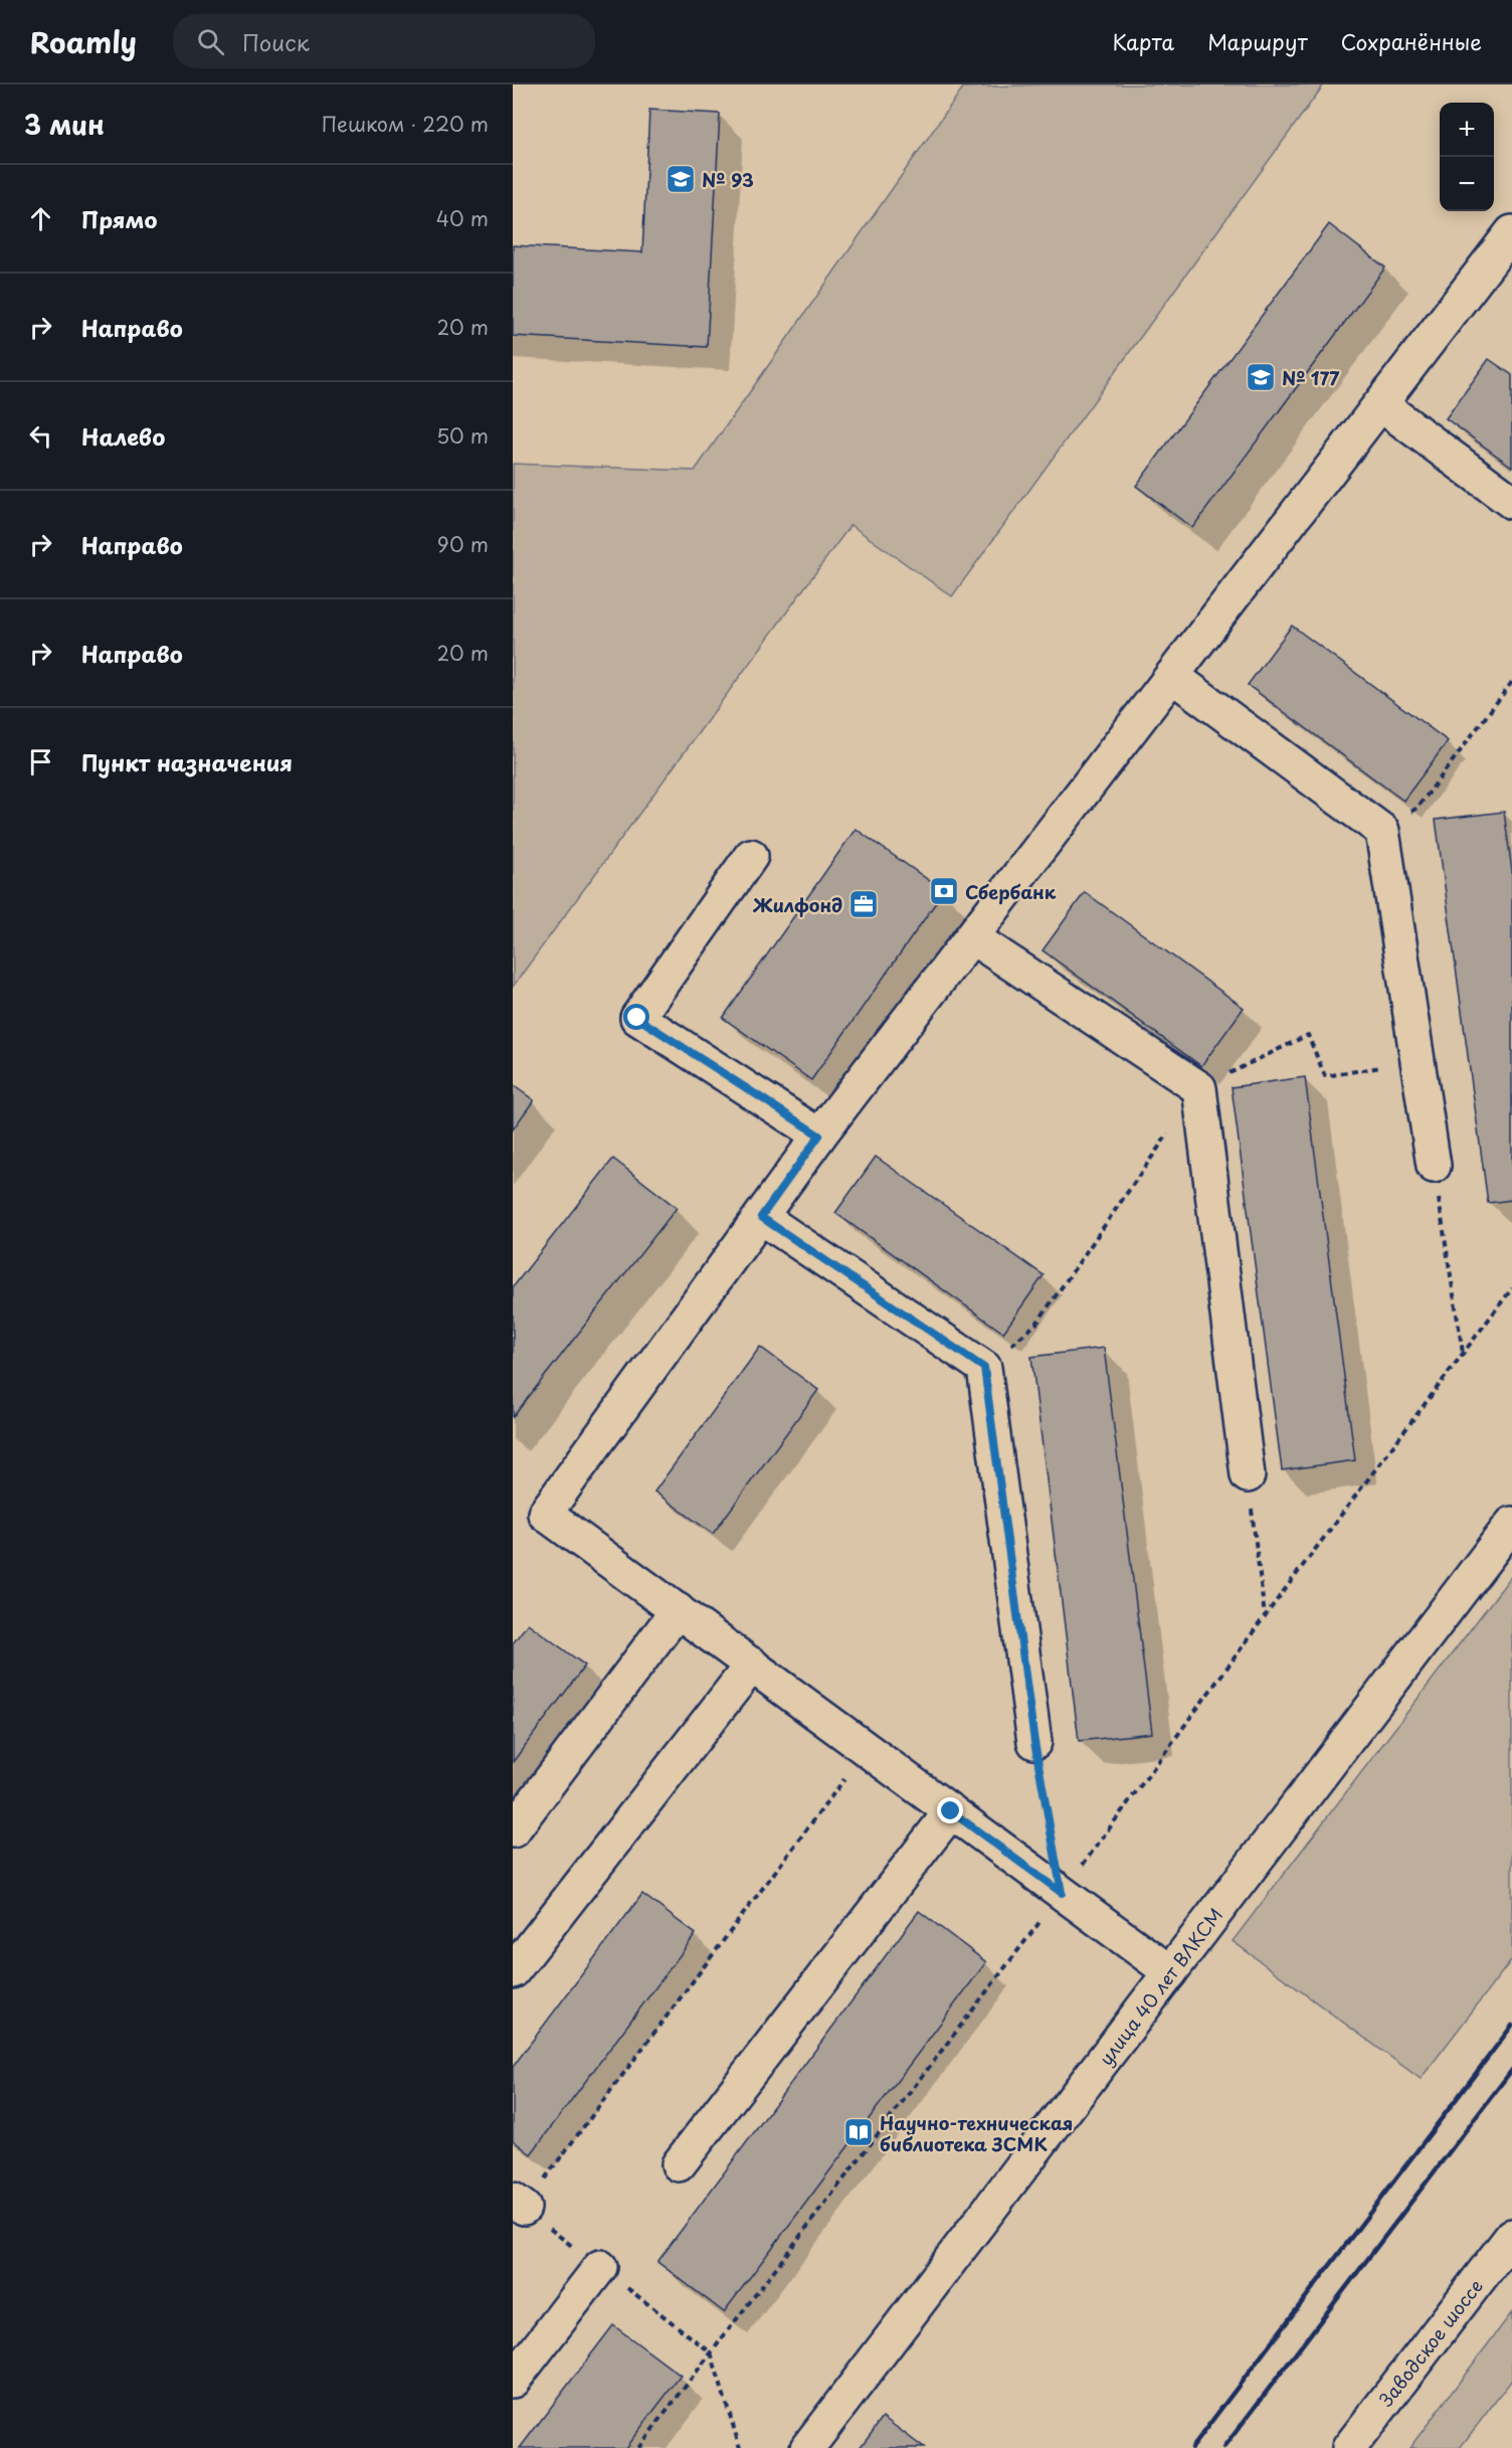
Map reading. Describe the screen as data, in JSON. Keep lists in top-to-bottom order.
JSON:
{
  "streets": {
    "street": ["улица 40 лет ВЛКСМ", "Заводское шоссе"]
  },
  "places": {
    "school or university": ["№ 93", "№ 177"],
    "bank": ["Сбербанк"],
    "office": ["Жилфонд"],
    "library": ["Научно-техническая библиотека ЗСМК"]
  },
  "page": {
    "header": "Roamly",
    "search": "Поиск",
    "nav": ["Карта", "Маршрут", "Сохранённые"],
    "heading": ["3 мин", "Пешком · 220 m"],
    "map_buttons": ["+", "−"],
    "list": [
      ["Прямо", "40 m"],
      ["Направо", "20 m"],
      ["Налево", "50 m"],
      ["Направо", "90 m"],
      ["Направо", "20 m"],
      "Пункт назначения"
    ]
  }
}
